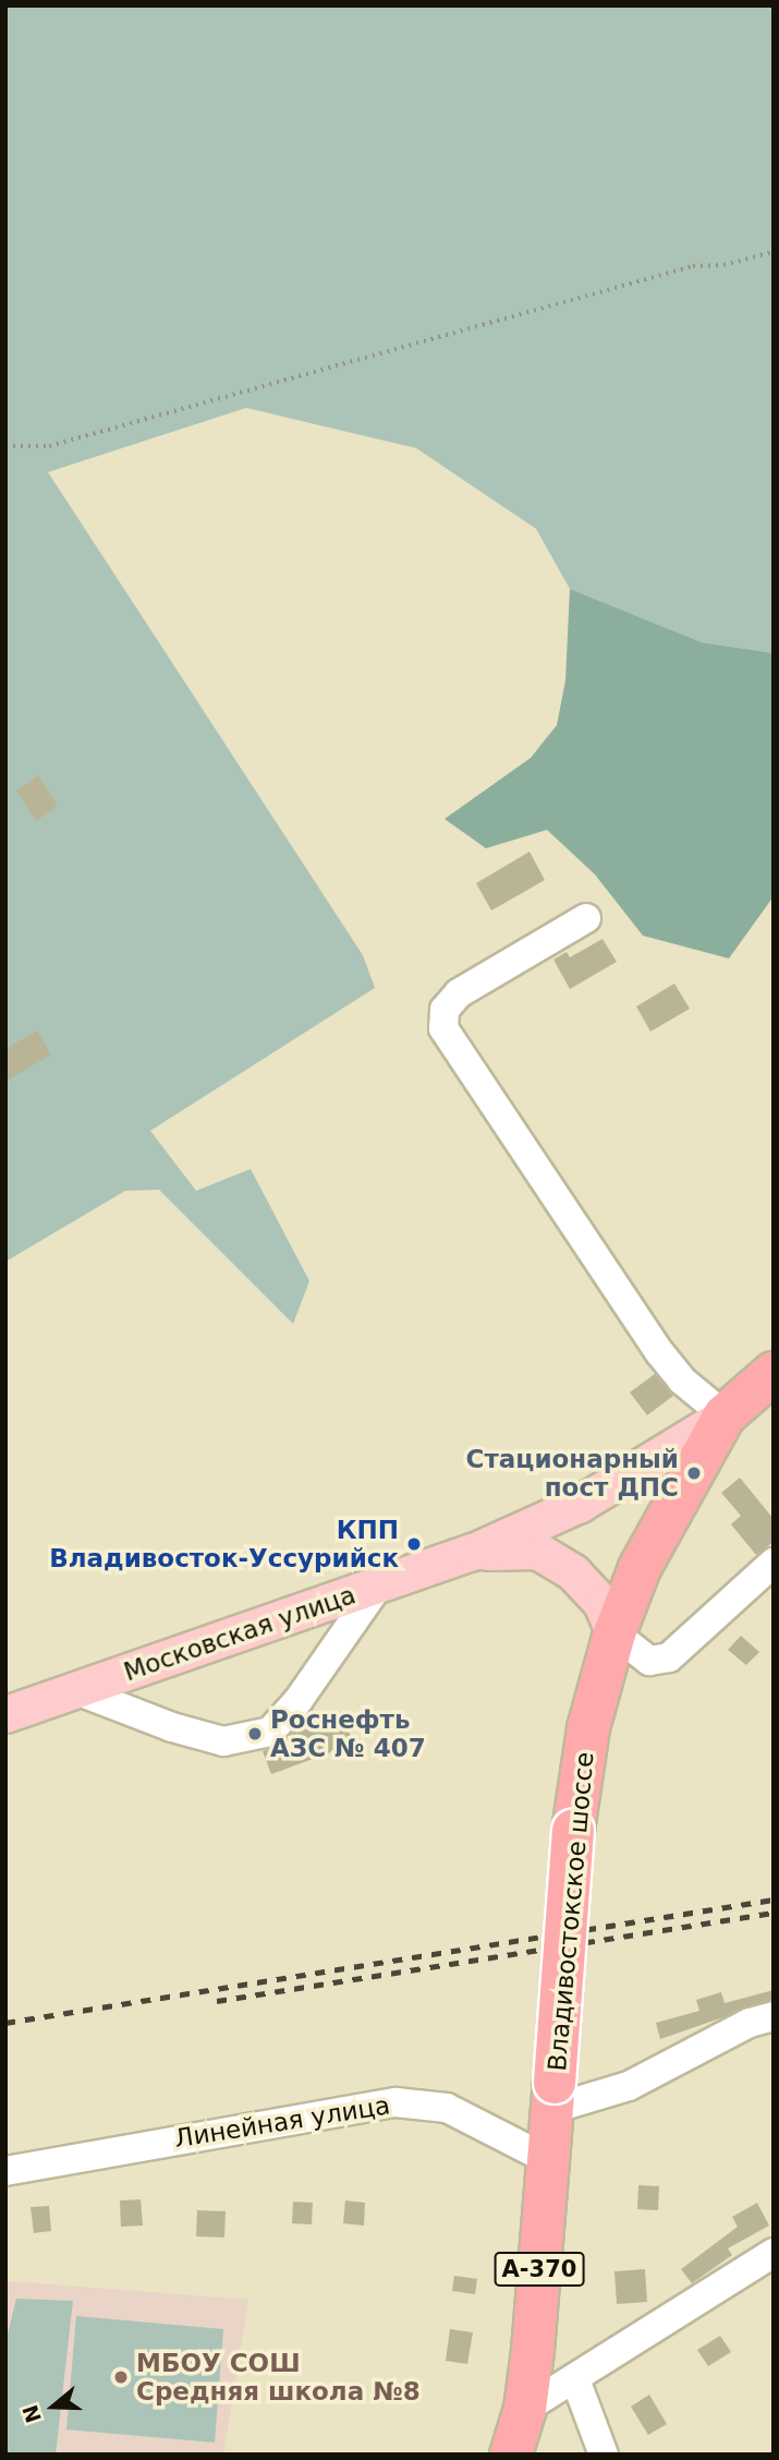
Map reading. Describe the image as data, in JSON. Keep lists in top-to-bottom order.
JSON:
{
  "streets": {
    "highway": ["Владивостокское шоссе", "А-370"],
    "main road": ["Московская улица"],
    "street": ["Линейная улица"]
  },
  "crossings": [
    ["Московская улица", "Владивостокское шоссе"],
    ["Владивостокское шоссе", "Линейная улица"]
  ],
  "places": [
    "Стационарный пост ДПС",
    "КПП Владивосток-Уссурийск",
    "Роснефть АЗС № 407",
    "МБОУ СОШ Средняя школа №8"
  ],
  "north": "left"
}
